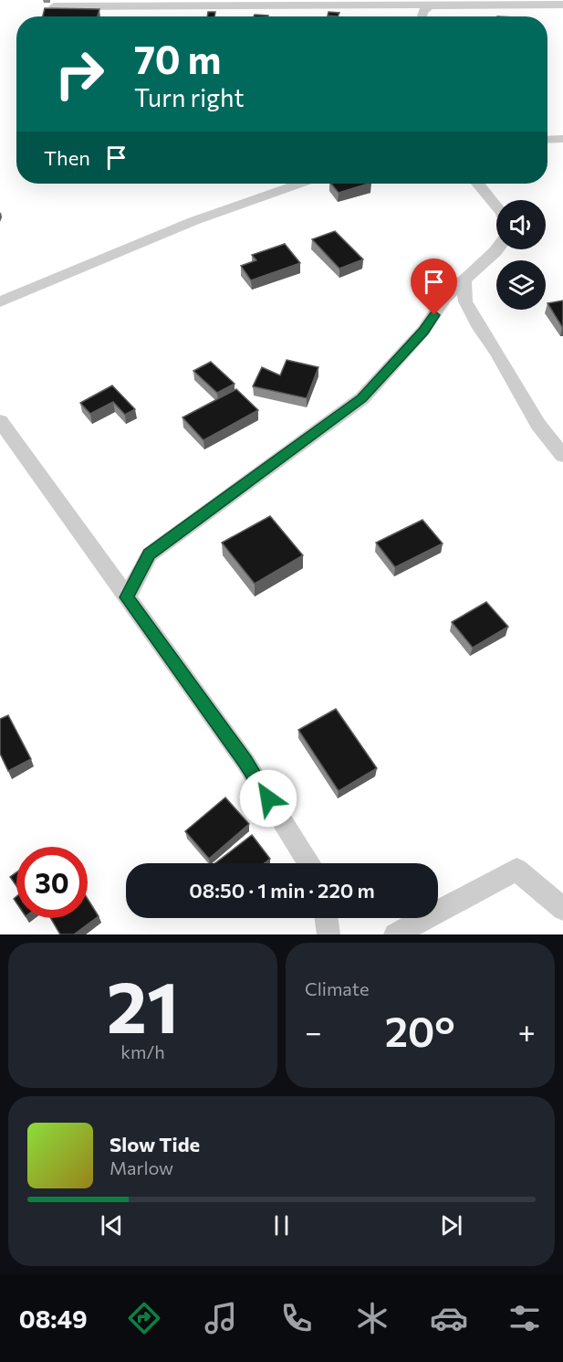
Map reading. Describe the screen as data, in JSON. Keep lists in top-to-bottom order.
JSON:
{
  "page": {
    "turn": ["70 m", "Turn right"],
    "then": "Then",
    "limit": "30",
    "trip": "08:50 · 1 min · 220 m",
    "tile": [
      ["21", "km/h"],
      "Climate"
    ],
    "heat": ["−", "20°", "+"],
    "song": ["Slow Tide", "Marlow"],
    "tabs": "08:49"
  }
}
